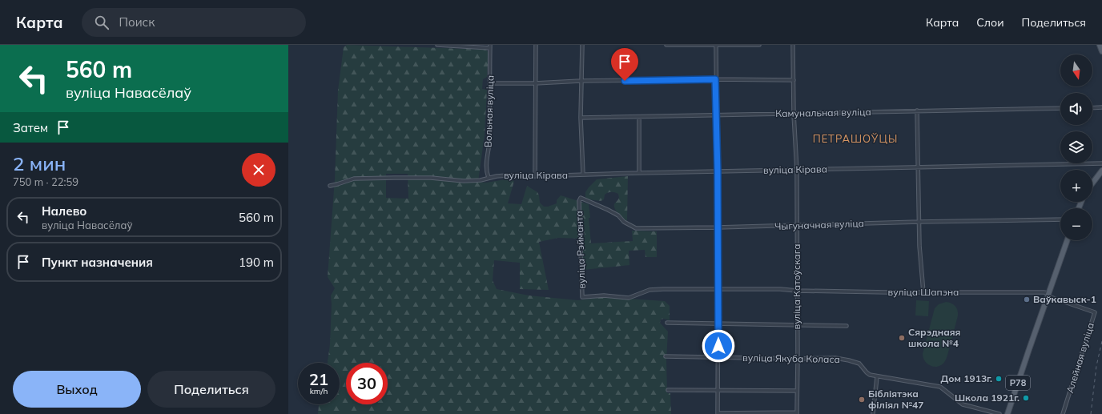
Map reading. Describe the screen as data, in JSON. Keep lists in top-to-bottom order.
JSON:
{
  "streets": {
    "main road": ["Р78"],
    "street": [
      "Вольная вуліца",
      "Камунальная вуліца",
      "вуліца Кірава",
      "Чыгуначная вуліца",
      "вуліца Рэйманта",
      "вуліца Катоўскага",
      "вуліца Шапэна",
      "Алейная вуліца",
      "вуліца Якуба Коласа"
    ]
  },
  "crossings": [
    ["Вольная вуліца", "вуліца Кірава"],
    ["Камунальная вуліца", "вуліца Катоўскага"],
    ["вуліца Кірава", "вуліца Катоўскага"],
    ["Чыгуначная вуліца", "вуліца Рэйманта"],
    ["Чыгуначная вуліца", "вуліца Катоўскага"],
    ["вуліца Рэйманта", "вуліца Катоўскага"],
    ["вуліца Рэйманта", "вуліца Шапэна"],
    ["вуліца Катоўскага", "вуліца Шапэна"],
    ["вуліца Катоўскага", "вуліца Якуба Коласа"],
    ["вуліца Шапэна", "Алейная вуліца"],
    ["вуліца Шапэна", "Р78"],
    ["Алейная вуліца", "Р78"]
  ],
  "districts": ["ПЕТРАШОЎЦЫ"],
  "places": [
    "Ваўкавыск-1",
    "Сярэднаяя школа №4",
    "Дом 1913г.",
    "Школа 1921г.",
    "Бібліятэка філіял №47"
  ],
  "north": "bottom",
  "page": {
    "header": "Карта",
    "search": "Поиск",
    "nav": ["Карта", "Слои", "Поделиться"],
    "turn": ["560 m", "вуліца Навасёлаў"],
    "map_buttons": ["+", "−"],
    "then": "Затем",
    "heading": ["2 мин", "750 m · 22:59"],
    "list": [
      {
        "name": "Налево",
        "note": "вуліца Навасёлаў",
        "value": "560 m"
      },
      {
        "name": "Пункт назначения",
        "value": "190 m"
      }
    ],
    "speed": "21 km/h",
    "limit": "30",
    "buttons": ["Выход", "Поделиться"]
  }
}
